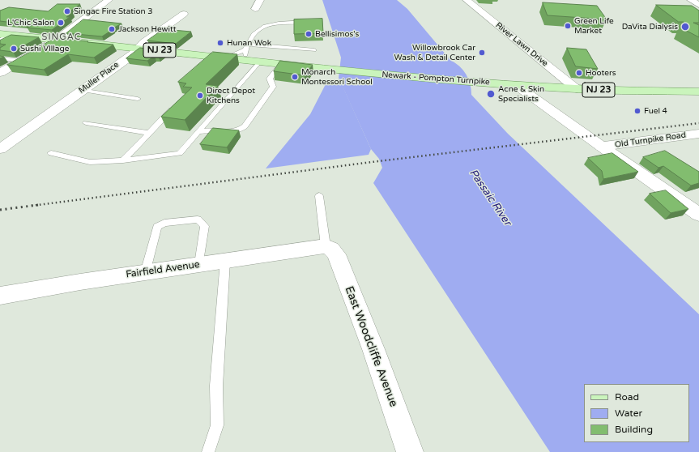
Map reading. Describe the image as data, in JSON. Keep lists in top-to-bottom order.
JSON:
{
  "streets": {
    "main road": ["NJ 23", "Newark - Pompton Turnpike"],
    "street": [
      "River Lawn Drive",
      "Muller Place",
      "Old Turnpike Road",
      "Fairfield Avenue",
      "East Woodcliffe Avenue"
    ]
  },
  "crossings": [
    ["River Lawn Drive", "Newark - Pompton Turnpike"],
    ["Muller Place", "Newark - Pompton Turnpike"],
    ["Fairfield Avenue", "East Woodcliffe Avenue"]
  ],
  "districts": ["SINGAC"],
  "water": ["Passaic River"],
  "places": [
    "Singac Fire Station 3",
    "L'Chic Salon",
    "Green Life Market",
    "DaVita Dialysis",
    "Jackson Hewitt",
    "Bellisimos's",
    "Hunan Wok",
    "Sushi VIllage",
    "Willowbrook Car Wash & Detail Center",
    "Hooters",
    "Monarch Montessori School",
    "Acne & Skin Specialists",
    "Direct Depot Kitchens",
    "Fuel 4"
  ],
  "legend": ["Road", "Water", "Building"]
}
